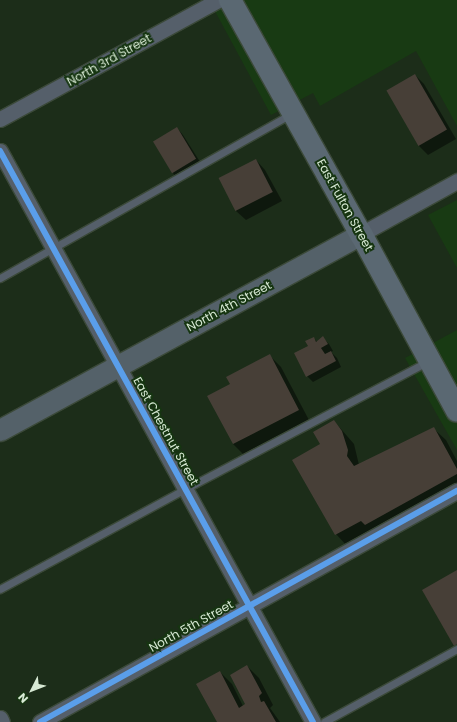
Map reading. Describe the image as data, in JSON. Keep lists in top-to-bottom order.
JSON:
{
  "streets": {
    "main road": ["East Fulton Street", "North 4th Street"],
    "street": ["North 3rd Street", "East Chestnut Street", "North 5th Street"]
  },
  "crossings": [
    ["East Fulton Street", "North 4th Street"],
    ["North 4th Street", "East Chestnut Street"],
    ["East Chestnut Street", "North 5th Street"]
  ],
  "north": "bottom left"
}
